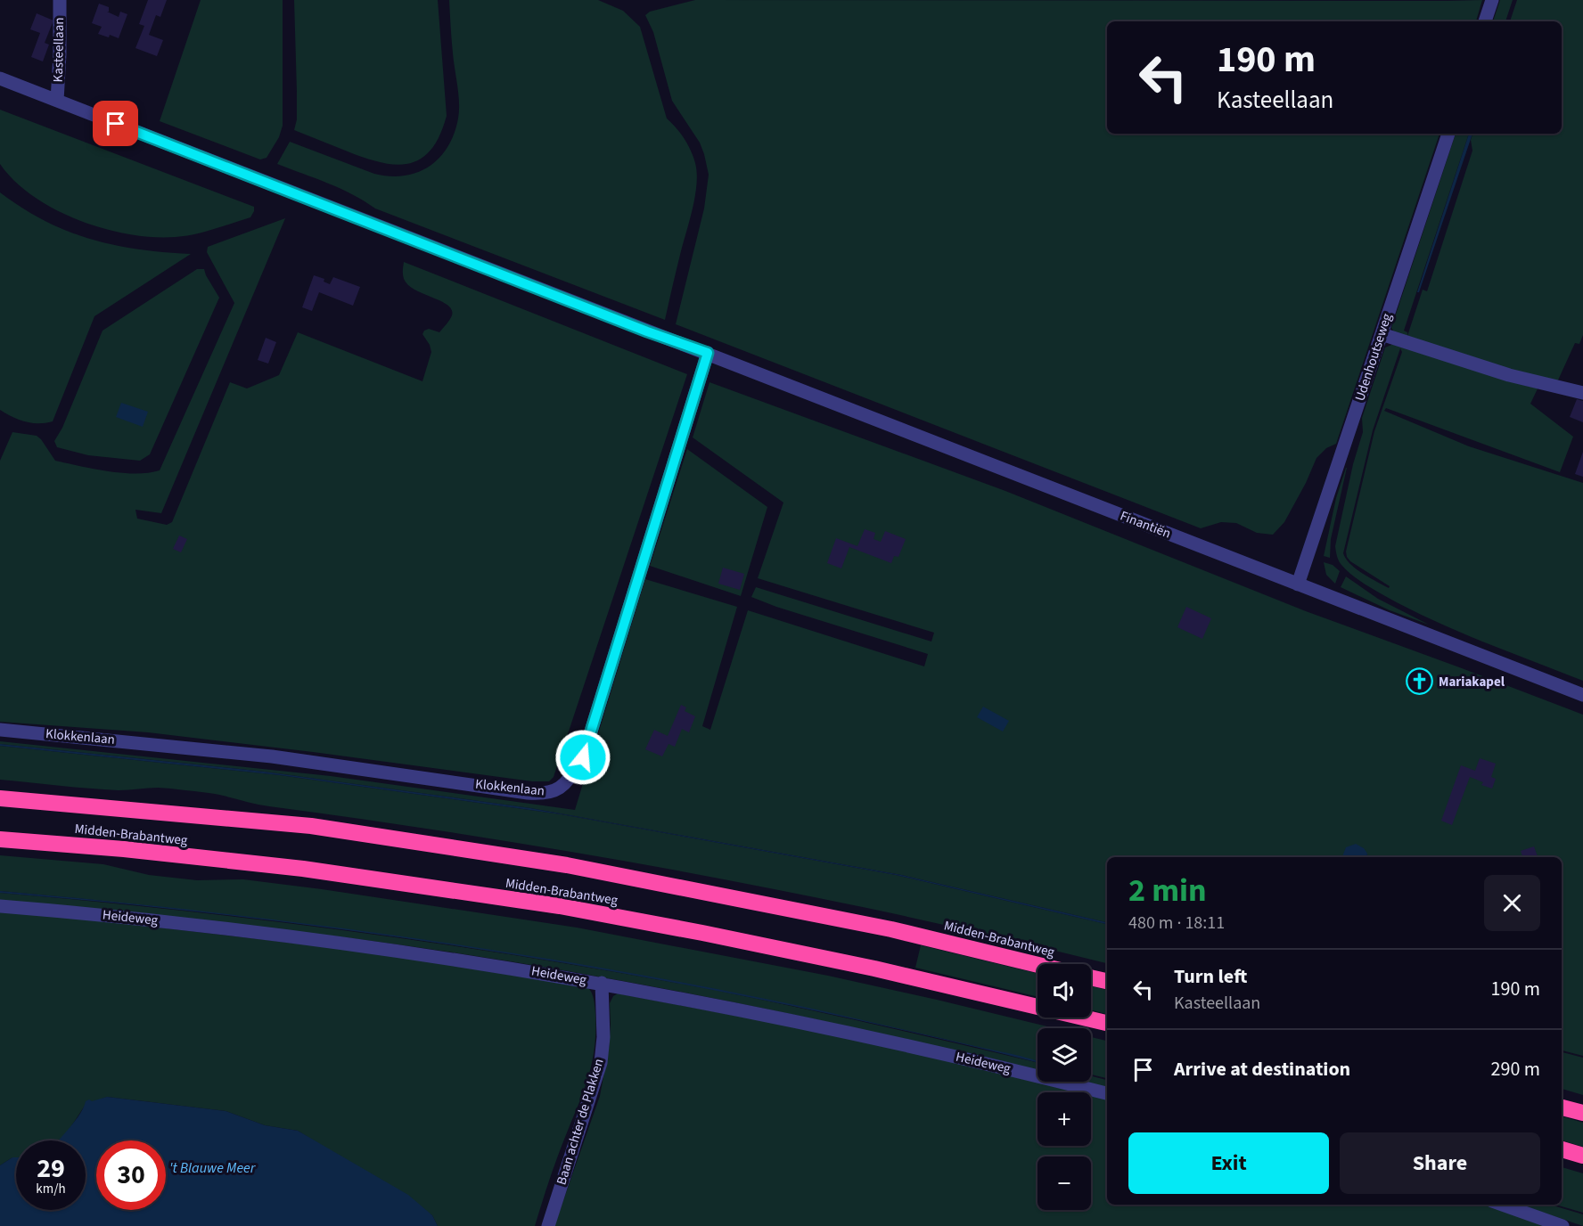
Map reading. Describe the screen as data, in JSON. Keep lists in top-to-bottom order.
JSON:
{
  "streets": {
    "highway": ["Midden-Brabantweg"],
    "street": [
      "Kasteellaan",
      "Udenhoutseweg",
      "Finantiën",
      "Klokkenlaan",
      "Heideweg",
      "Baan achter de Plakken"
    ]
  },
  "crossings": [
    ["Kasteellaan", "Finantiën"],
    ["Kasteellaan", "Klokkenlaan"],
    ["Udenhoutseweg", "Finantiën"],
    ["Finantiën", "Klokkenlaan"],
    ["Heideweg", "Baan achter de Plakken"]
  ],
  "water": ["'t Blauwe Meer"],
  "places": {
    "church": ["Mariakapel"]
  },
  "page": {
    "turn": ["190 m", "Kasteellaan"],
    "heading": ["2 min", "480 m · 18:11"],
    "list": [
      {
        "name": "Turn left",
        "note": "Kasteellaan",
        "value": "190 m"
      },
      {
        "name": "Arrive at destination",
        "value": "290 m"
      }
    ],
    "map_buttons": ["+", "−"],
    "buttons": ["Exit", "Share"],
    "speed": "29 km/h",
    "limit": "30"
  }
}
